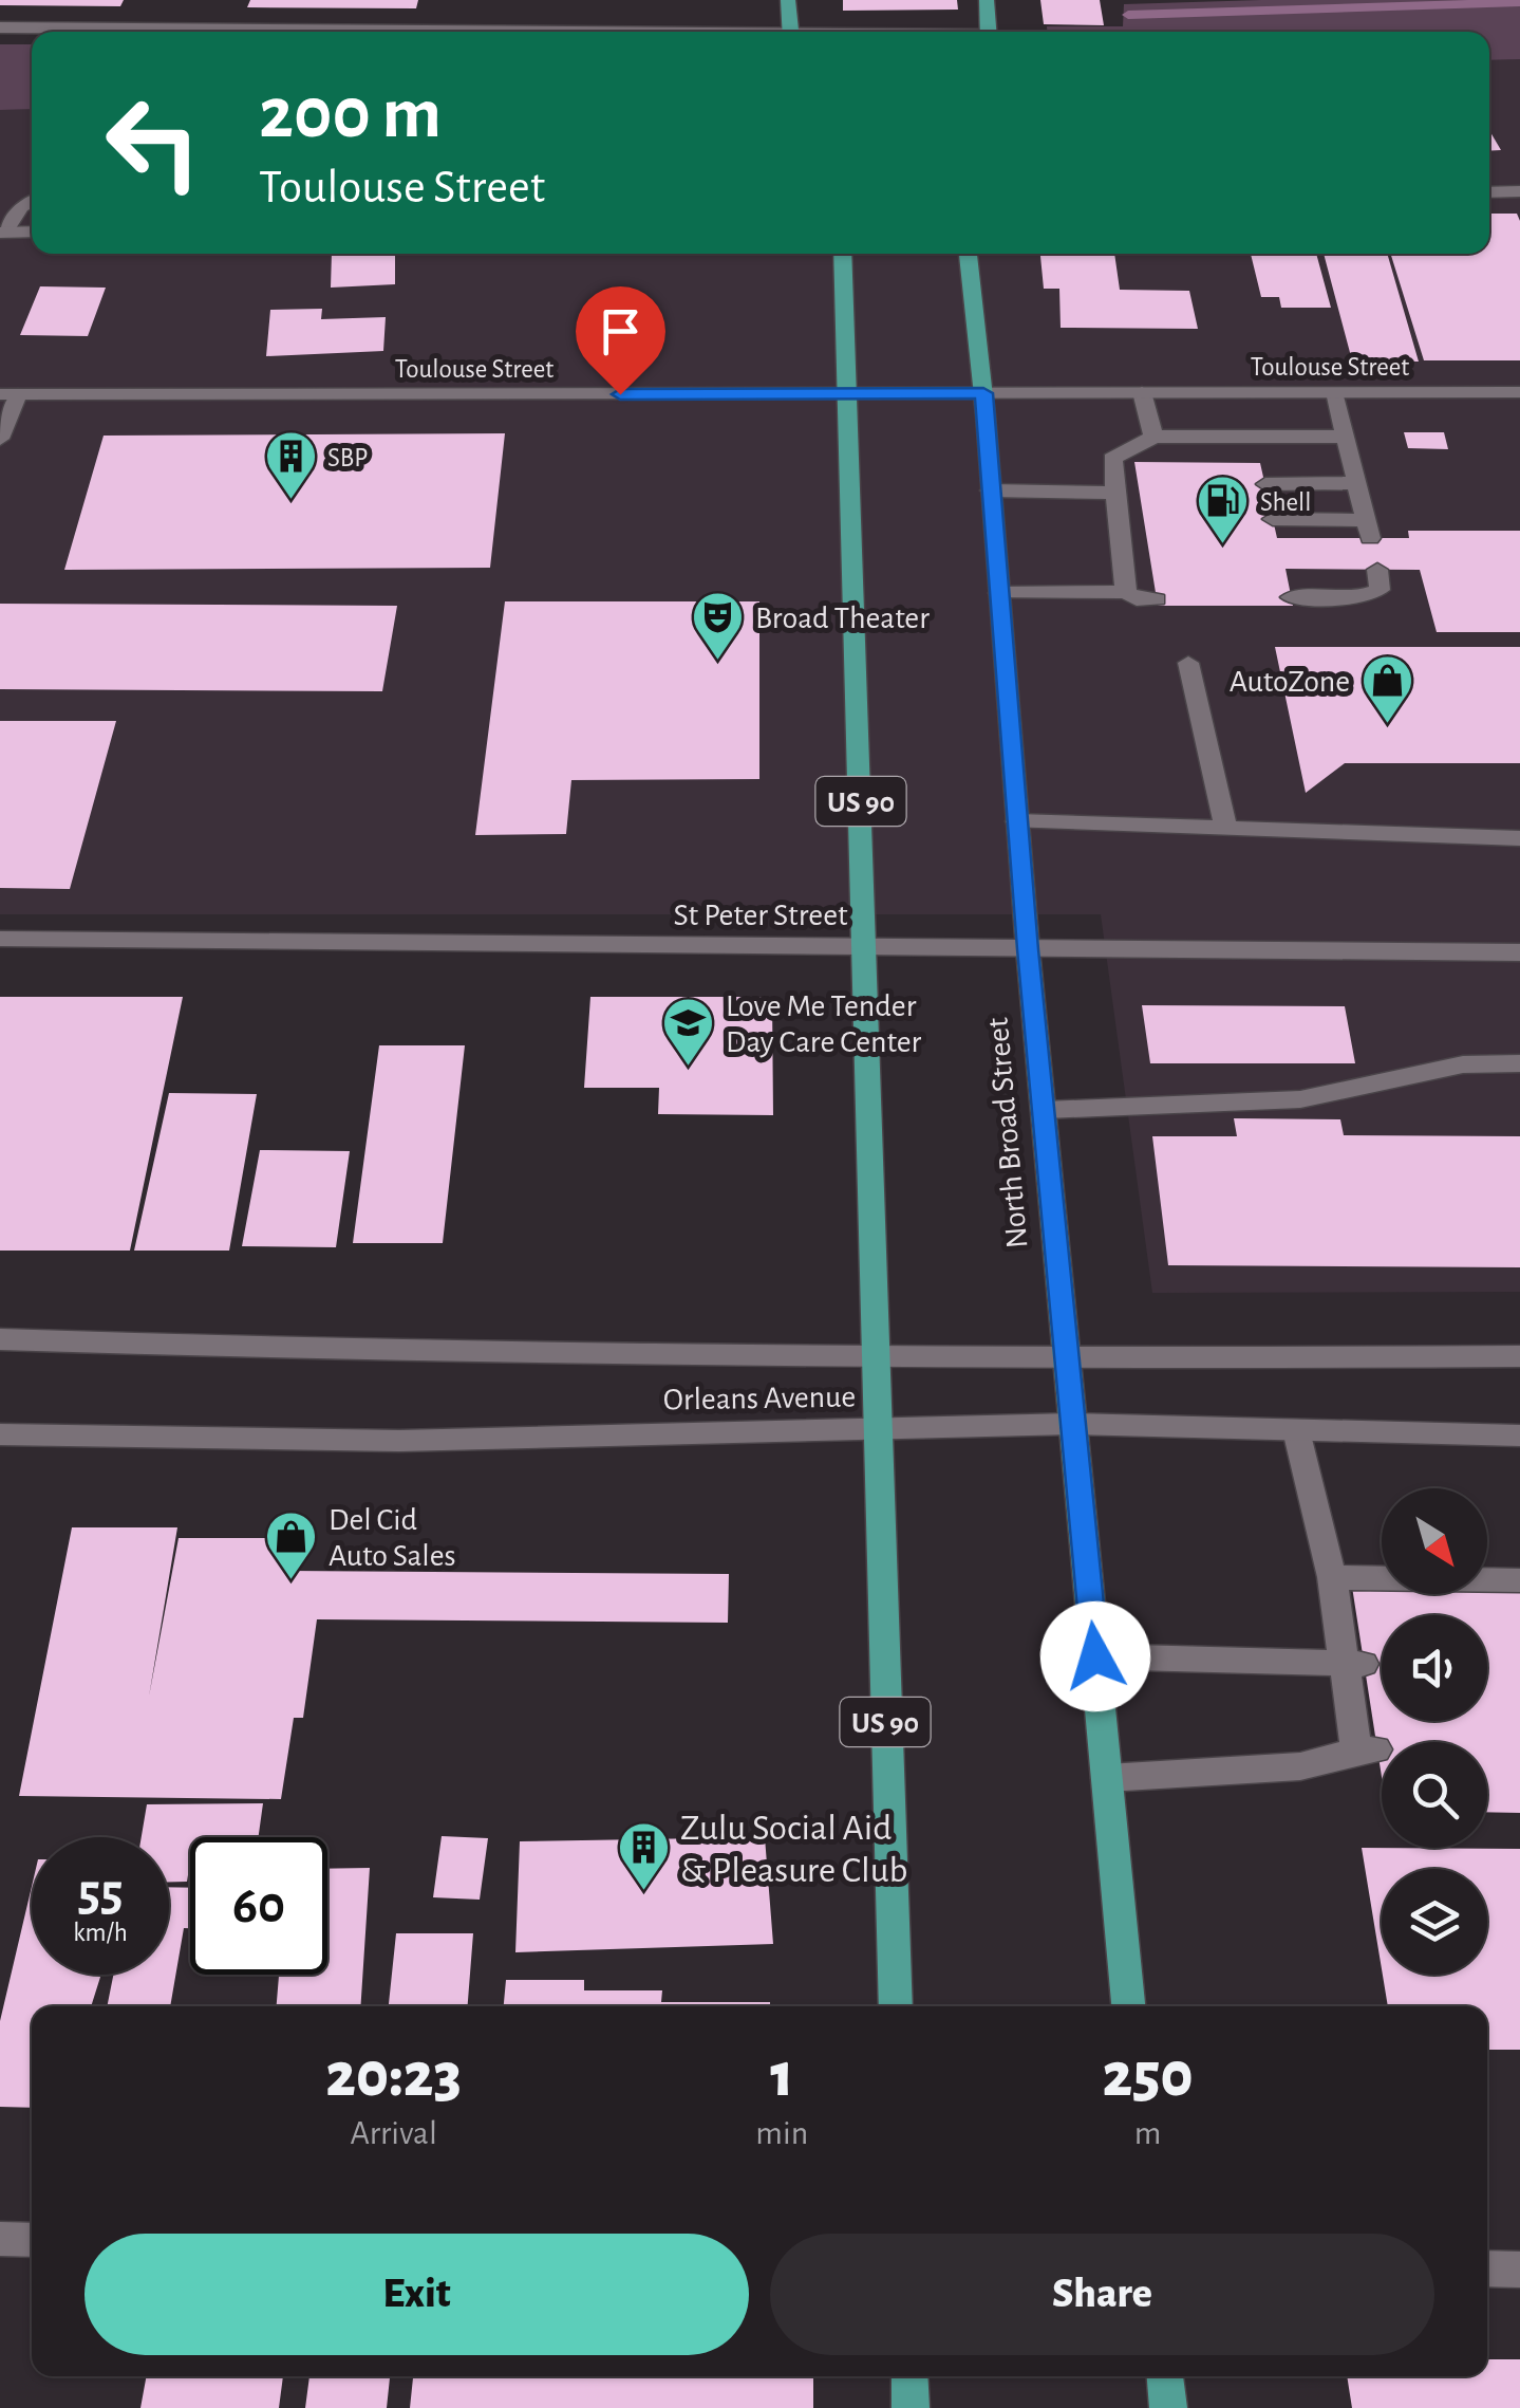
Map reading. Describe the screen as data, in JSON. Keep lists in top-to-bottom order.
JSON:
{
  "streets": {
    "main road": ["US 90", "North Broad Street"],
    "street": ["Toulouse Street", "St Peter Street", "Orleans Avenue"]
  },
  "crossings": [
    ["Toulouse Street", "US 90"],
    ["Toulouse Street", "North Broad Street"],
    ["US 90", "St Peter Street"],
    ["US 90", "Orleans Avenue"],
    ["St Peter Street", "North Broad Street"],
    ["North Broad Street", "Orleans Avenue"]
  ],
  "places": {
    "building": ["SBP", "Zulu Social Aid & Pleasure Club"],
    "fuel station": ["Shell"],
    "theatre": ["Broad Theater"],
    "shop": ["AutoZone", "Del Cid Auto Sales"],
    "school or university": ["Love Me Tender Day Care Center"]
  },
  "north": "bottom right",
  "page": {
    "turn": ["200 m", "Toulouse Street"],
    "speed": "55 km/h",
    "limit": "60",
    "eta": [
      "20:23",
      "Arrival",
      "1",
      "min",
      "250",
      "m"
    ],
    "buttons": ["Exit", "Share"]
  }
}
